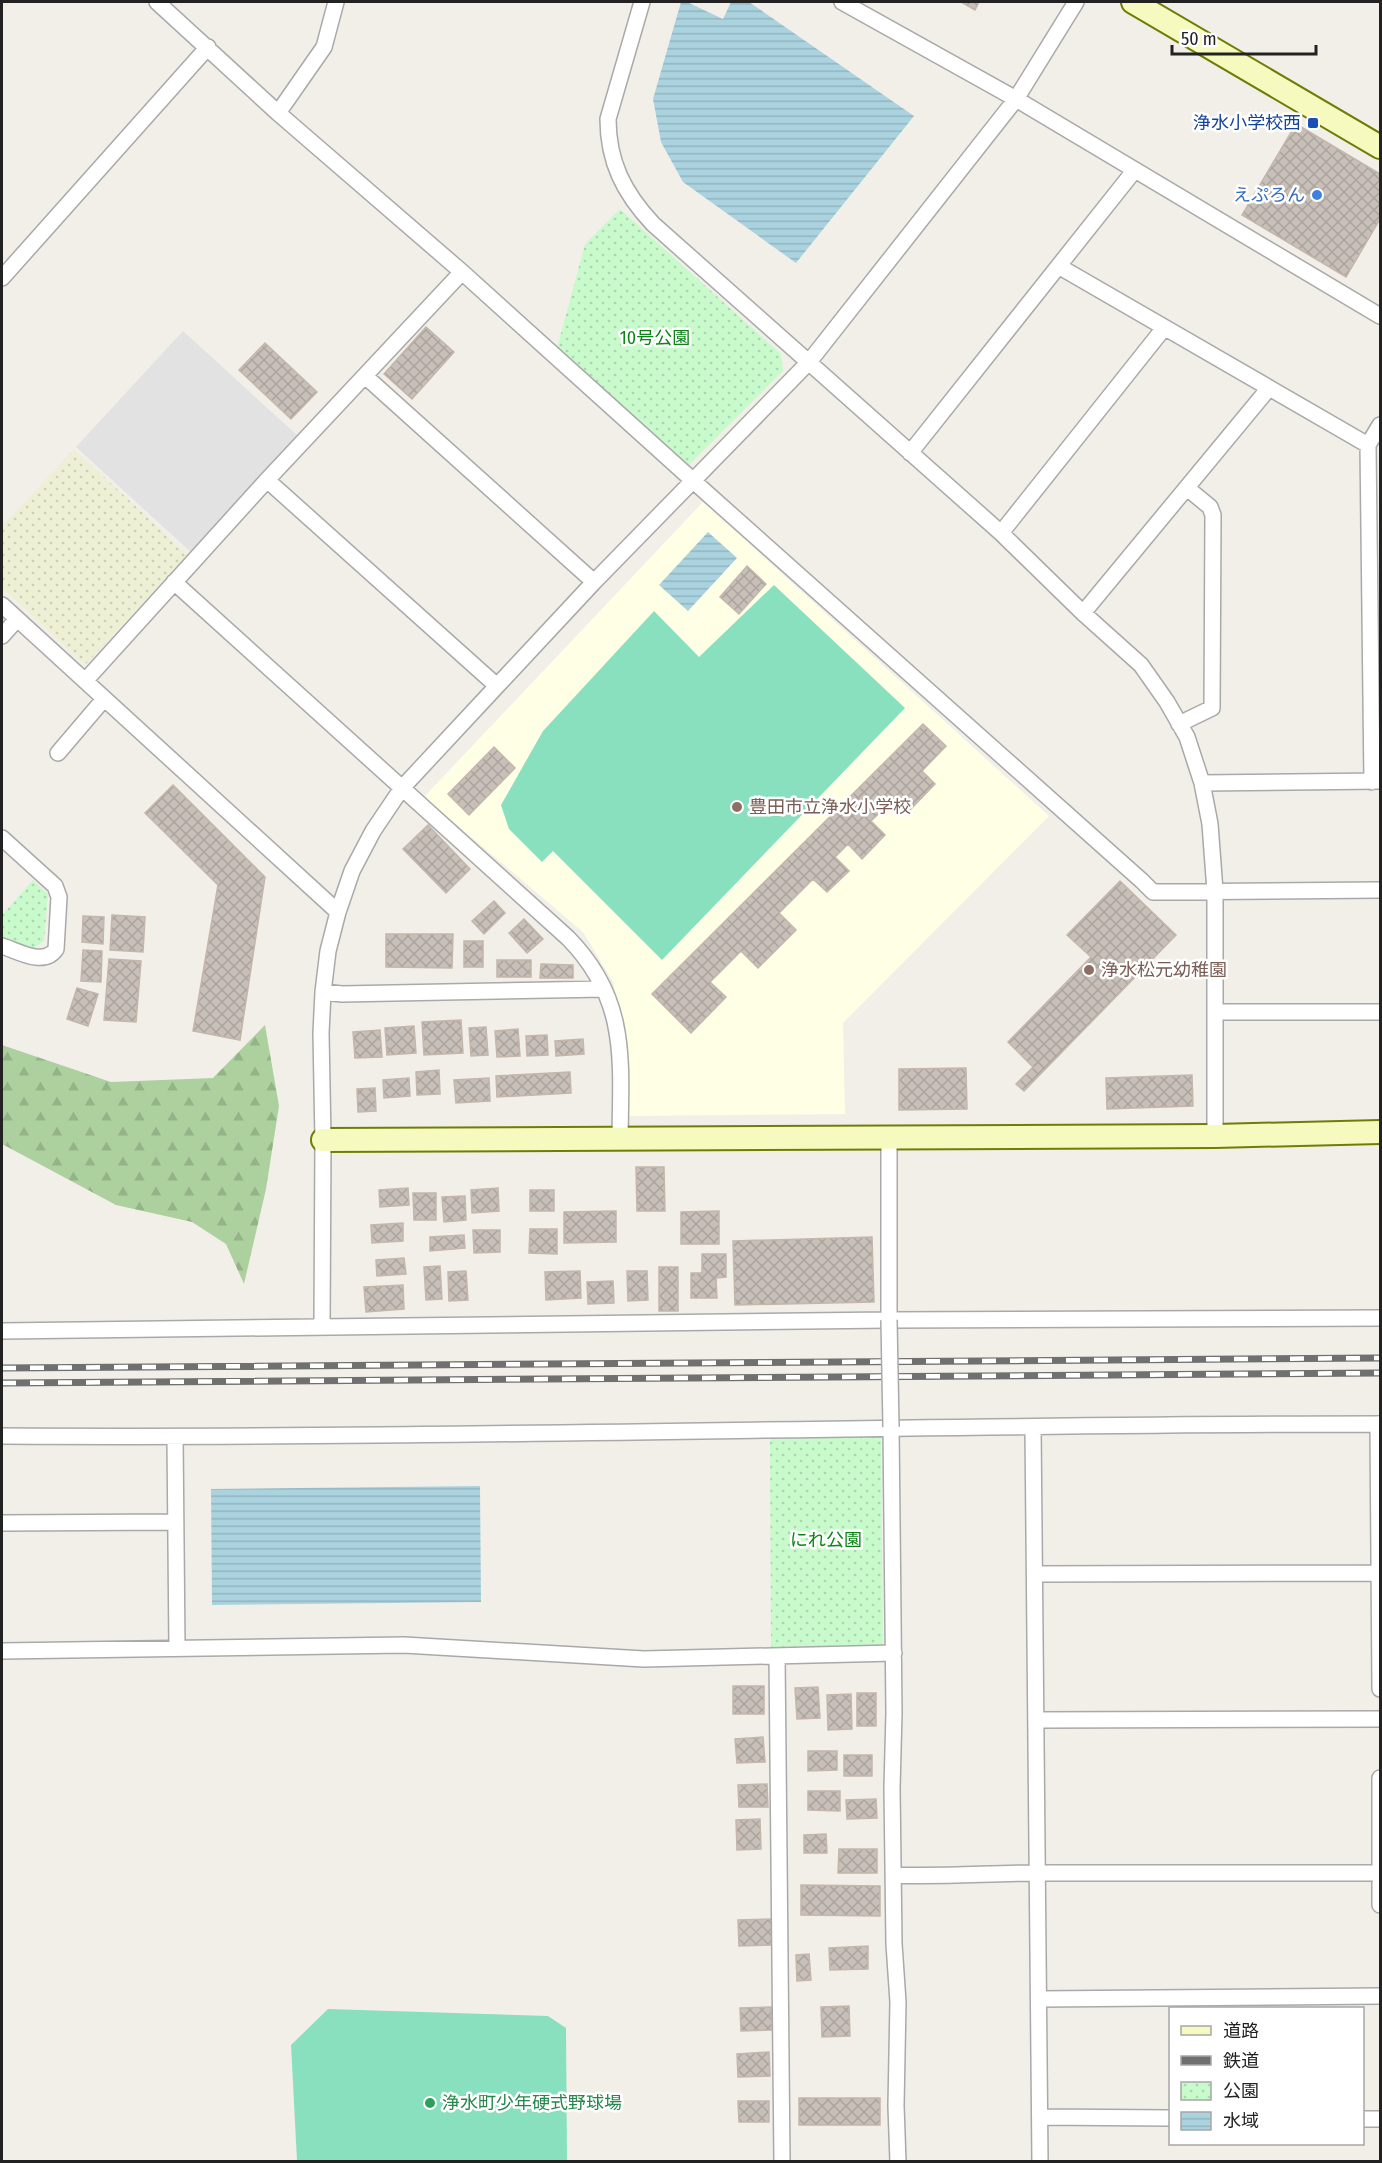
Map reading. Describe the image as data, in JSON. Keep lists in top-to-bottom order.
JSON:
{
  "parks": ["10号公園", "にれ公園"],
  "places": {
    "transit": ["浄水小学校西"],
    "other": [
      "えぷろん",
      "豊田市立浄水小学校",
      "浄水松元幼稚園",
      "浄水町少年硬式野球場"
    ]
  },
  "legend": [
    "道路",
    "鉄道",
    "公園",
    "水域"
  ],
  "scale_bar": "50 m"
}
